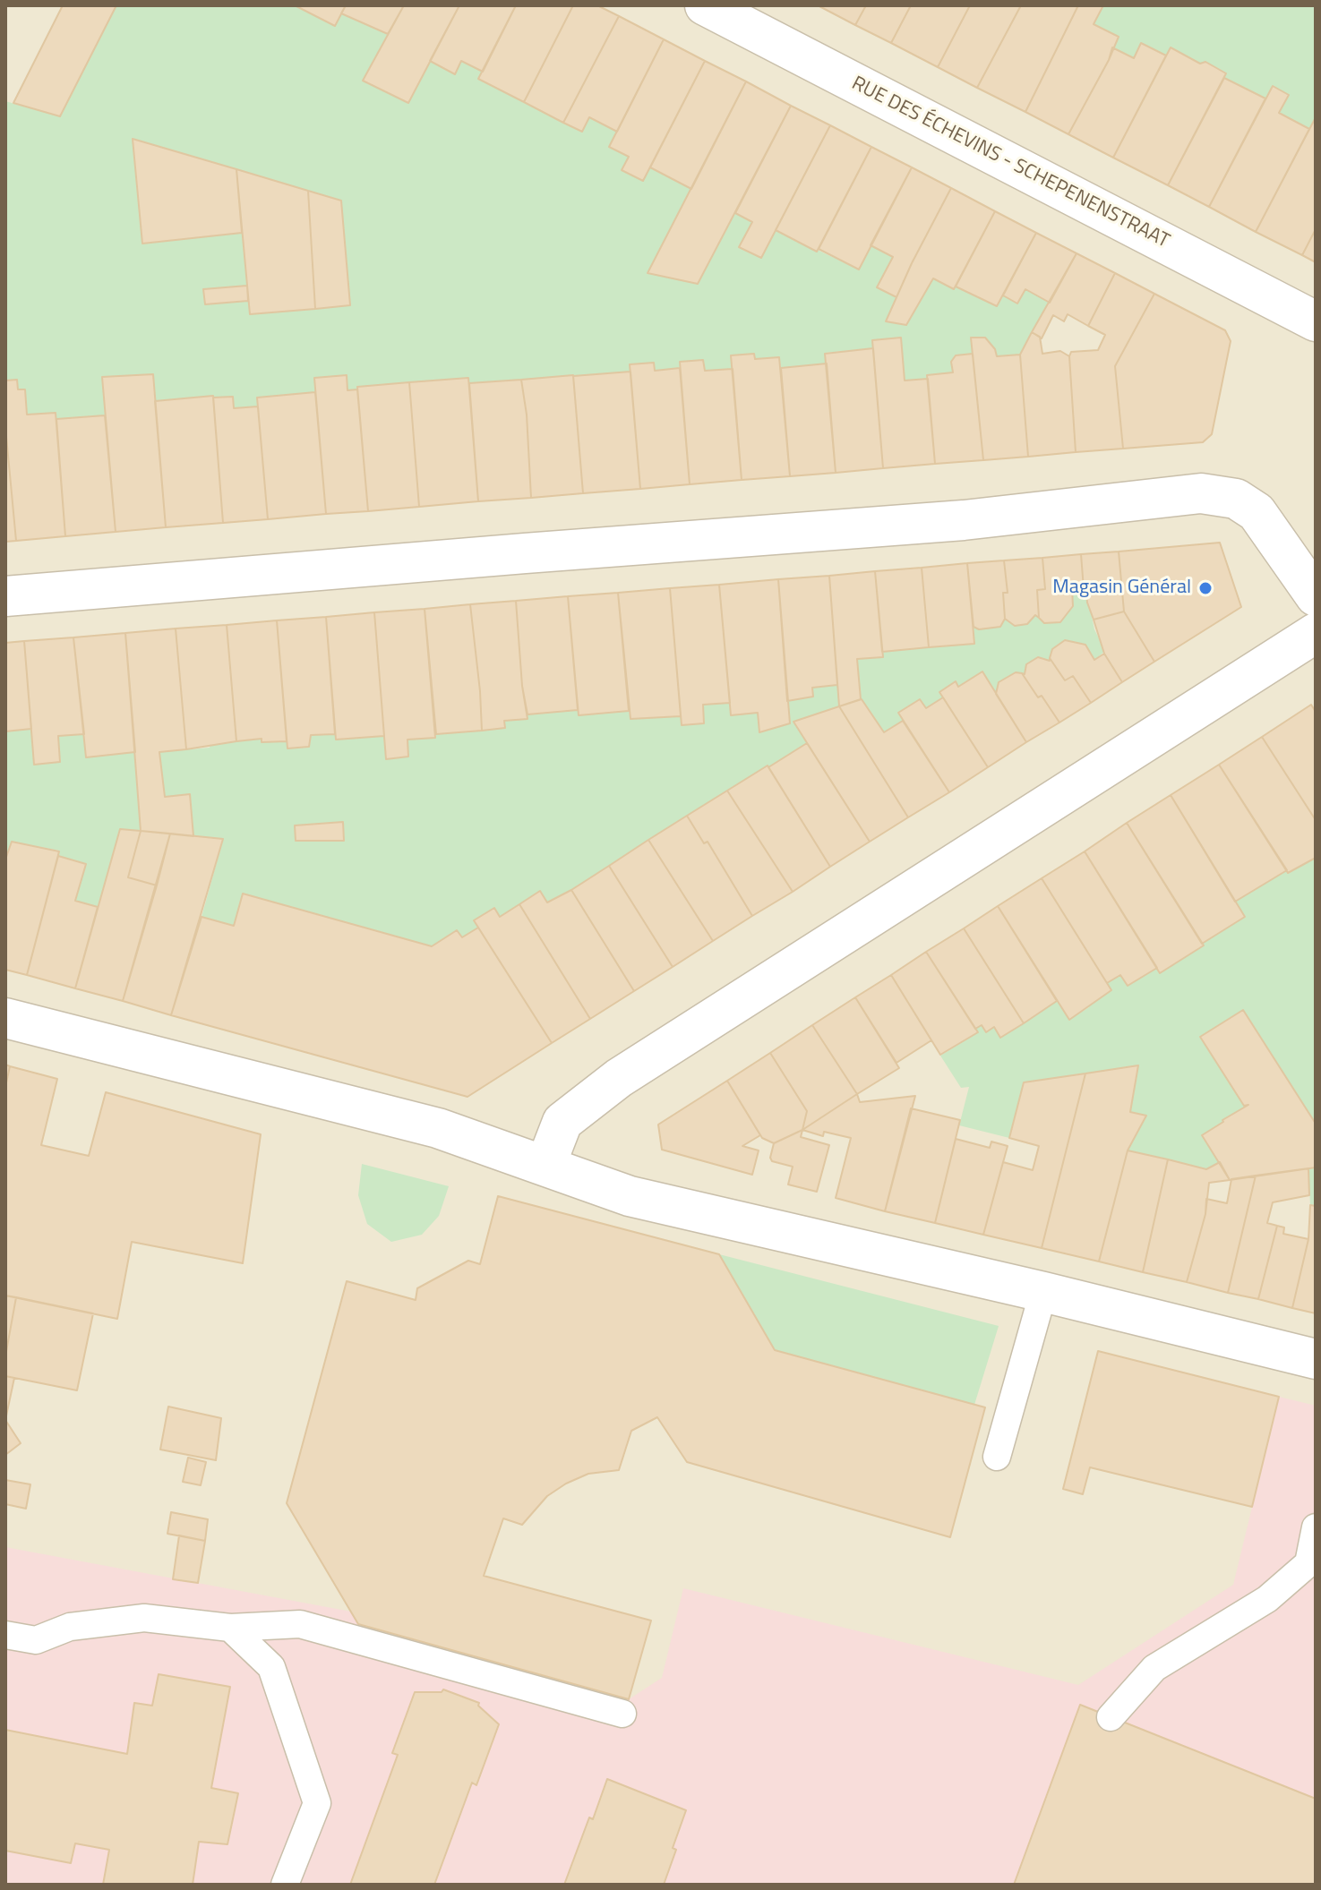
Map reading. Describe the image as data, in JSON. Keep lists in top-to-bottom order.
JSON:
{
  "streets": {
    "street": ["RUE DES ÉCHEVINS - SCHEPENENSTRAAT"]
  },
  "places": ["Magasin Général"]
}
